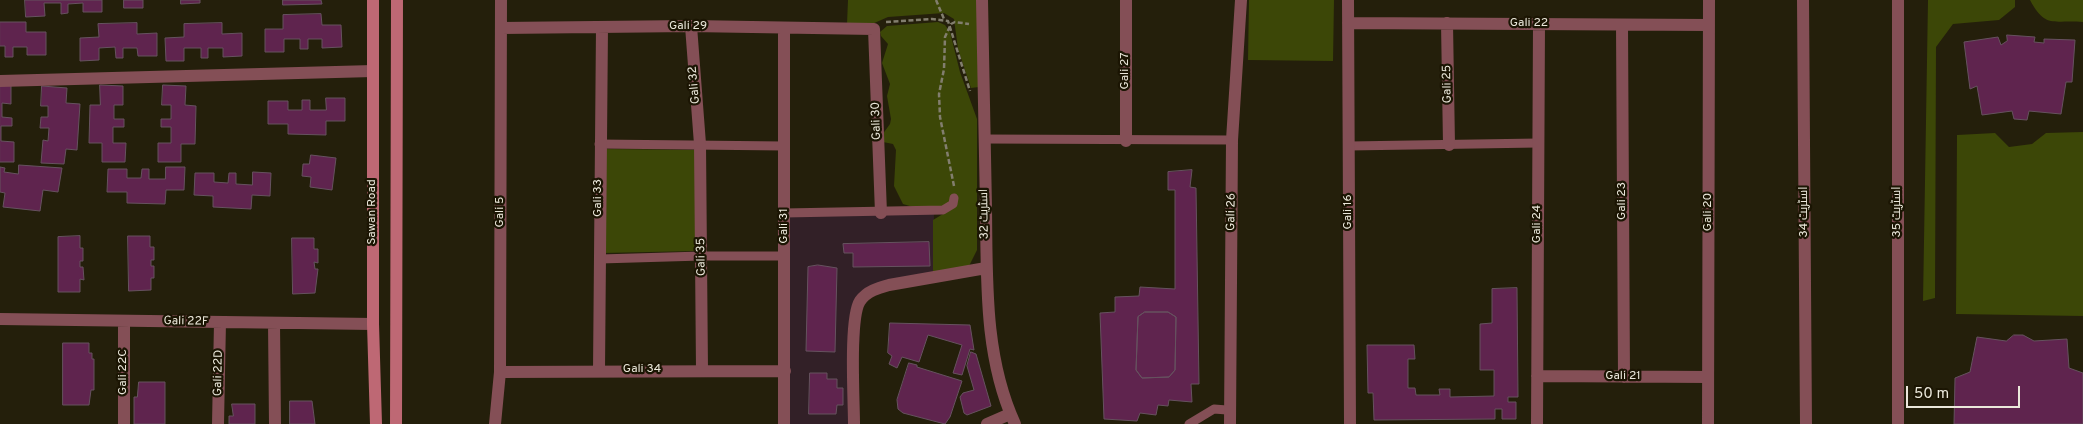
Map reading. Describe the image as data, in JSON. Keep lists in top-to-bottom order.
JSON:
{
  "streets": {
    "main road": ["Sawan Road"],
    "street": [
      "Gali 22",
      "Gali 29",
      "Gali 27",
      "Gali 25",
      "Gali 32",
      "Gali 30",
      "Gali 33",
      "Gali 23",
      "Gali 5",
      "Gali 26",
      "Gali 16",
      "Gali 20",
      "اسٹریٹ 34",
      "اسٹریٹ 35",
      "اسٹریٹ 32",
      "Gali 24",
      "Gali 31",
      "Gali 35",
      "Gali 22F",
      "Gali 34",
      "Gali 22C",
      "Gali 22D",
      "Gali 21"
    ]
  },
  "crossings": [
    ["Gali 22", "Gali 25"],
    ["Gali 22", "Gali 23"],
    ["Gali 22", "Gali 16"],
    ["Gali 22", "Gali 20"],
    ["Gali 22", "Gali 24"],
    ["Gali 29", "Gali 32"],
    ["Gali 29", "Gali 30"],
    ["Gali 29", "Gali 33"],
    ["Gali 29", "Gali 5"],
    ["Gali 29", "Gali 31"],
    ["Gali 32", "Gali 35"],
    ["Gali 33", "Gali 34"],
    ["Gali 23", "Gali 21"],
    ["Sawan Road", "Gali 22F"],
    ["Gali 5", "Gali 34"],
    ["Gali 20", "Gali 21"],
    ["Gali 24", "Gali 21"],
    ["Gali 31", "Gali 34"],
    ["Gali 35", "Gali 34"],
    ["Gali 22F", "Gali 22C"],
    ["Gali 22F", "Gali 22D"]
  ],
  "scale_bar": "50 m"
}
